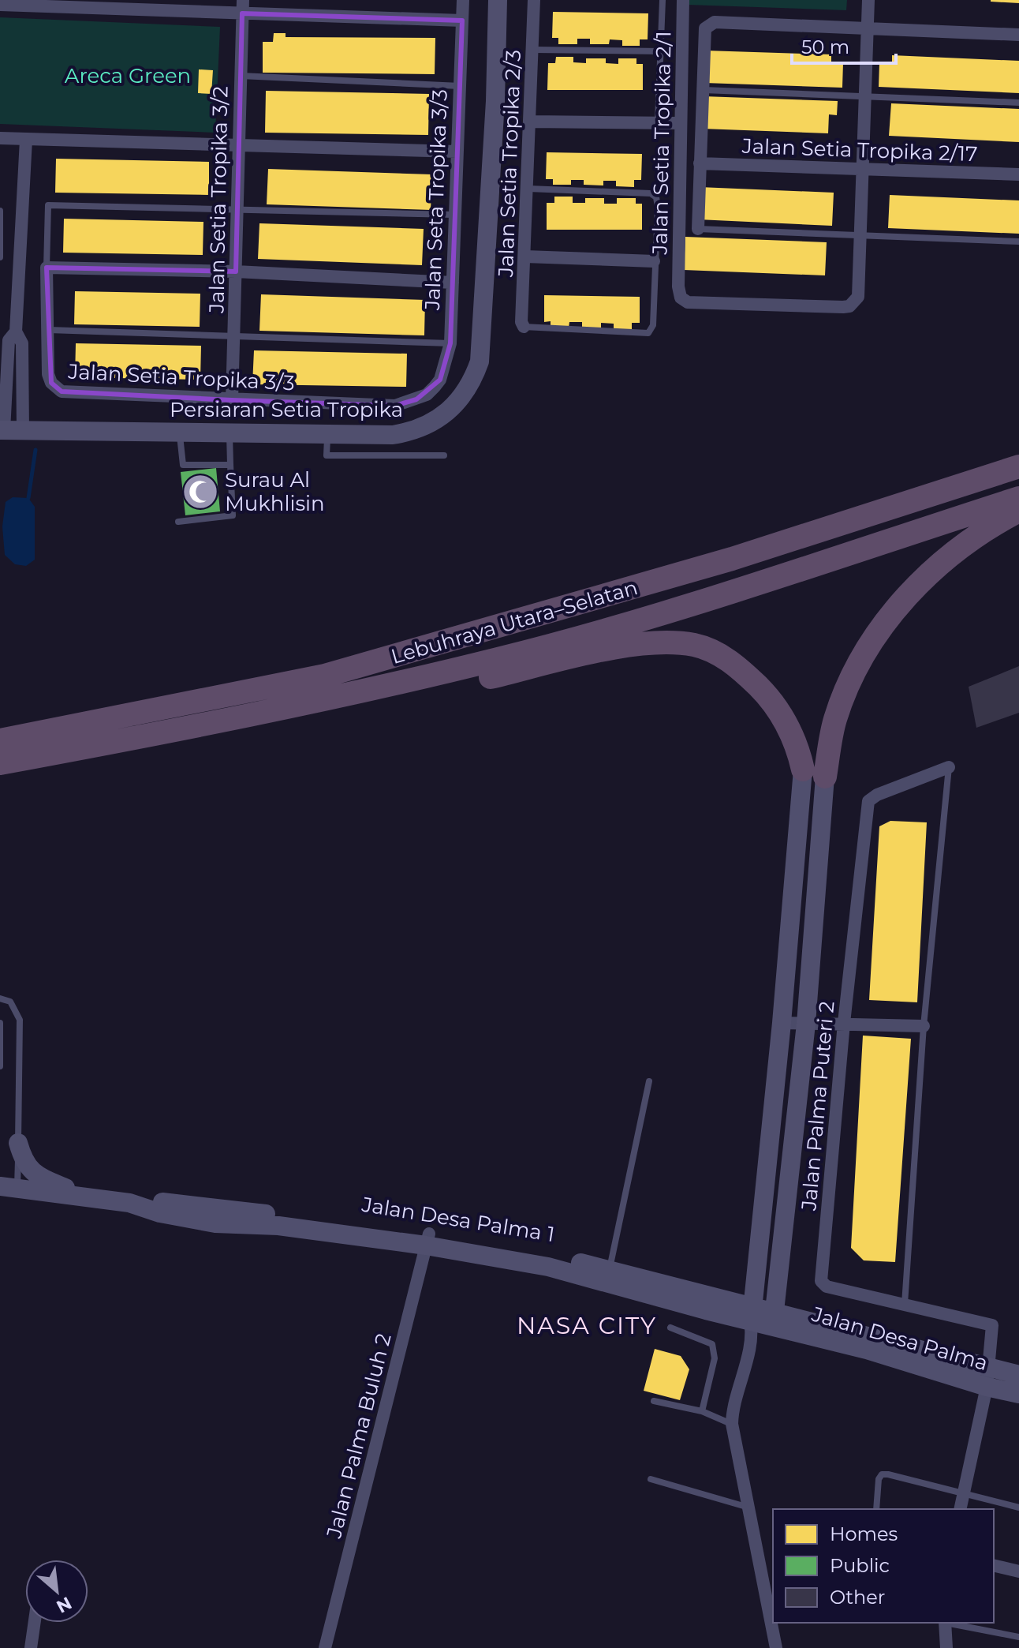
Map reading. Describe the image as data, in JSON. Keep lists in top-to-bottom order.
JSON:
{
  "streets": {
    "highway": ["Lebuhraya Utara–Selatan"],
    "street": [
      "Jalan Setia Tropika 2/1",
      "Jalan Setia Tropika 2/17",
      "Jalan Setia Tropika 2/3",
      "Jalan Setia Tropika 3/2",
      "Jalan Seta Tropika 3/3",
      "Jalan Setia Tropika 3/3",
      "Persiaran Setia Tropika",
      "Jalan Palma Puteri 2",
      "Jalan Desa Palma 1",
      "Jalan Desa Palma",
      "Jalan Palma Buluh 2"
    ]
  },
  "crossings": [
    ["Jalan Setia Tropika 3/2", "Jalan Setia Tropika 3/3"],
    ["Jalan Seta Tropika 3/3", "Jalan Setia Tropika 3/3"],
    ["Jalan Palma Puteri 2", "Jalan Desa Palma"],
    ["Jalan Desa Palma 1", "Jalan Desa Palma"],
    ["Jalan Desa Palma 1", "Jalan Palma Buluh 2"]
  ],
  "districts": ["NASA CITY"],
  "parks": ["Areca Green"],
  "places": {
    "mosque": ["Surau Al Mukhlisin"]
  },
  "legend": ["Homes", "Public", "Other"],
  "scale_bar": "50 m",
  "north": "bottom right"
}
